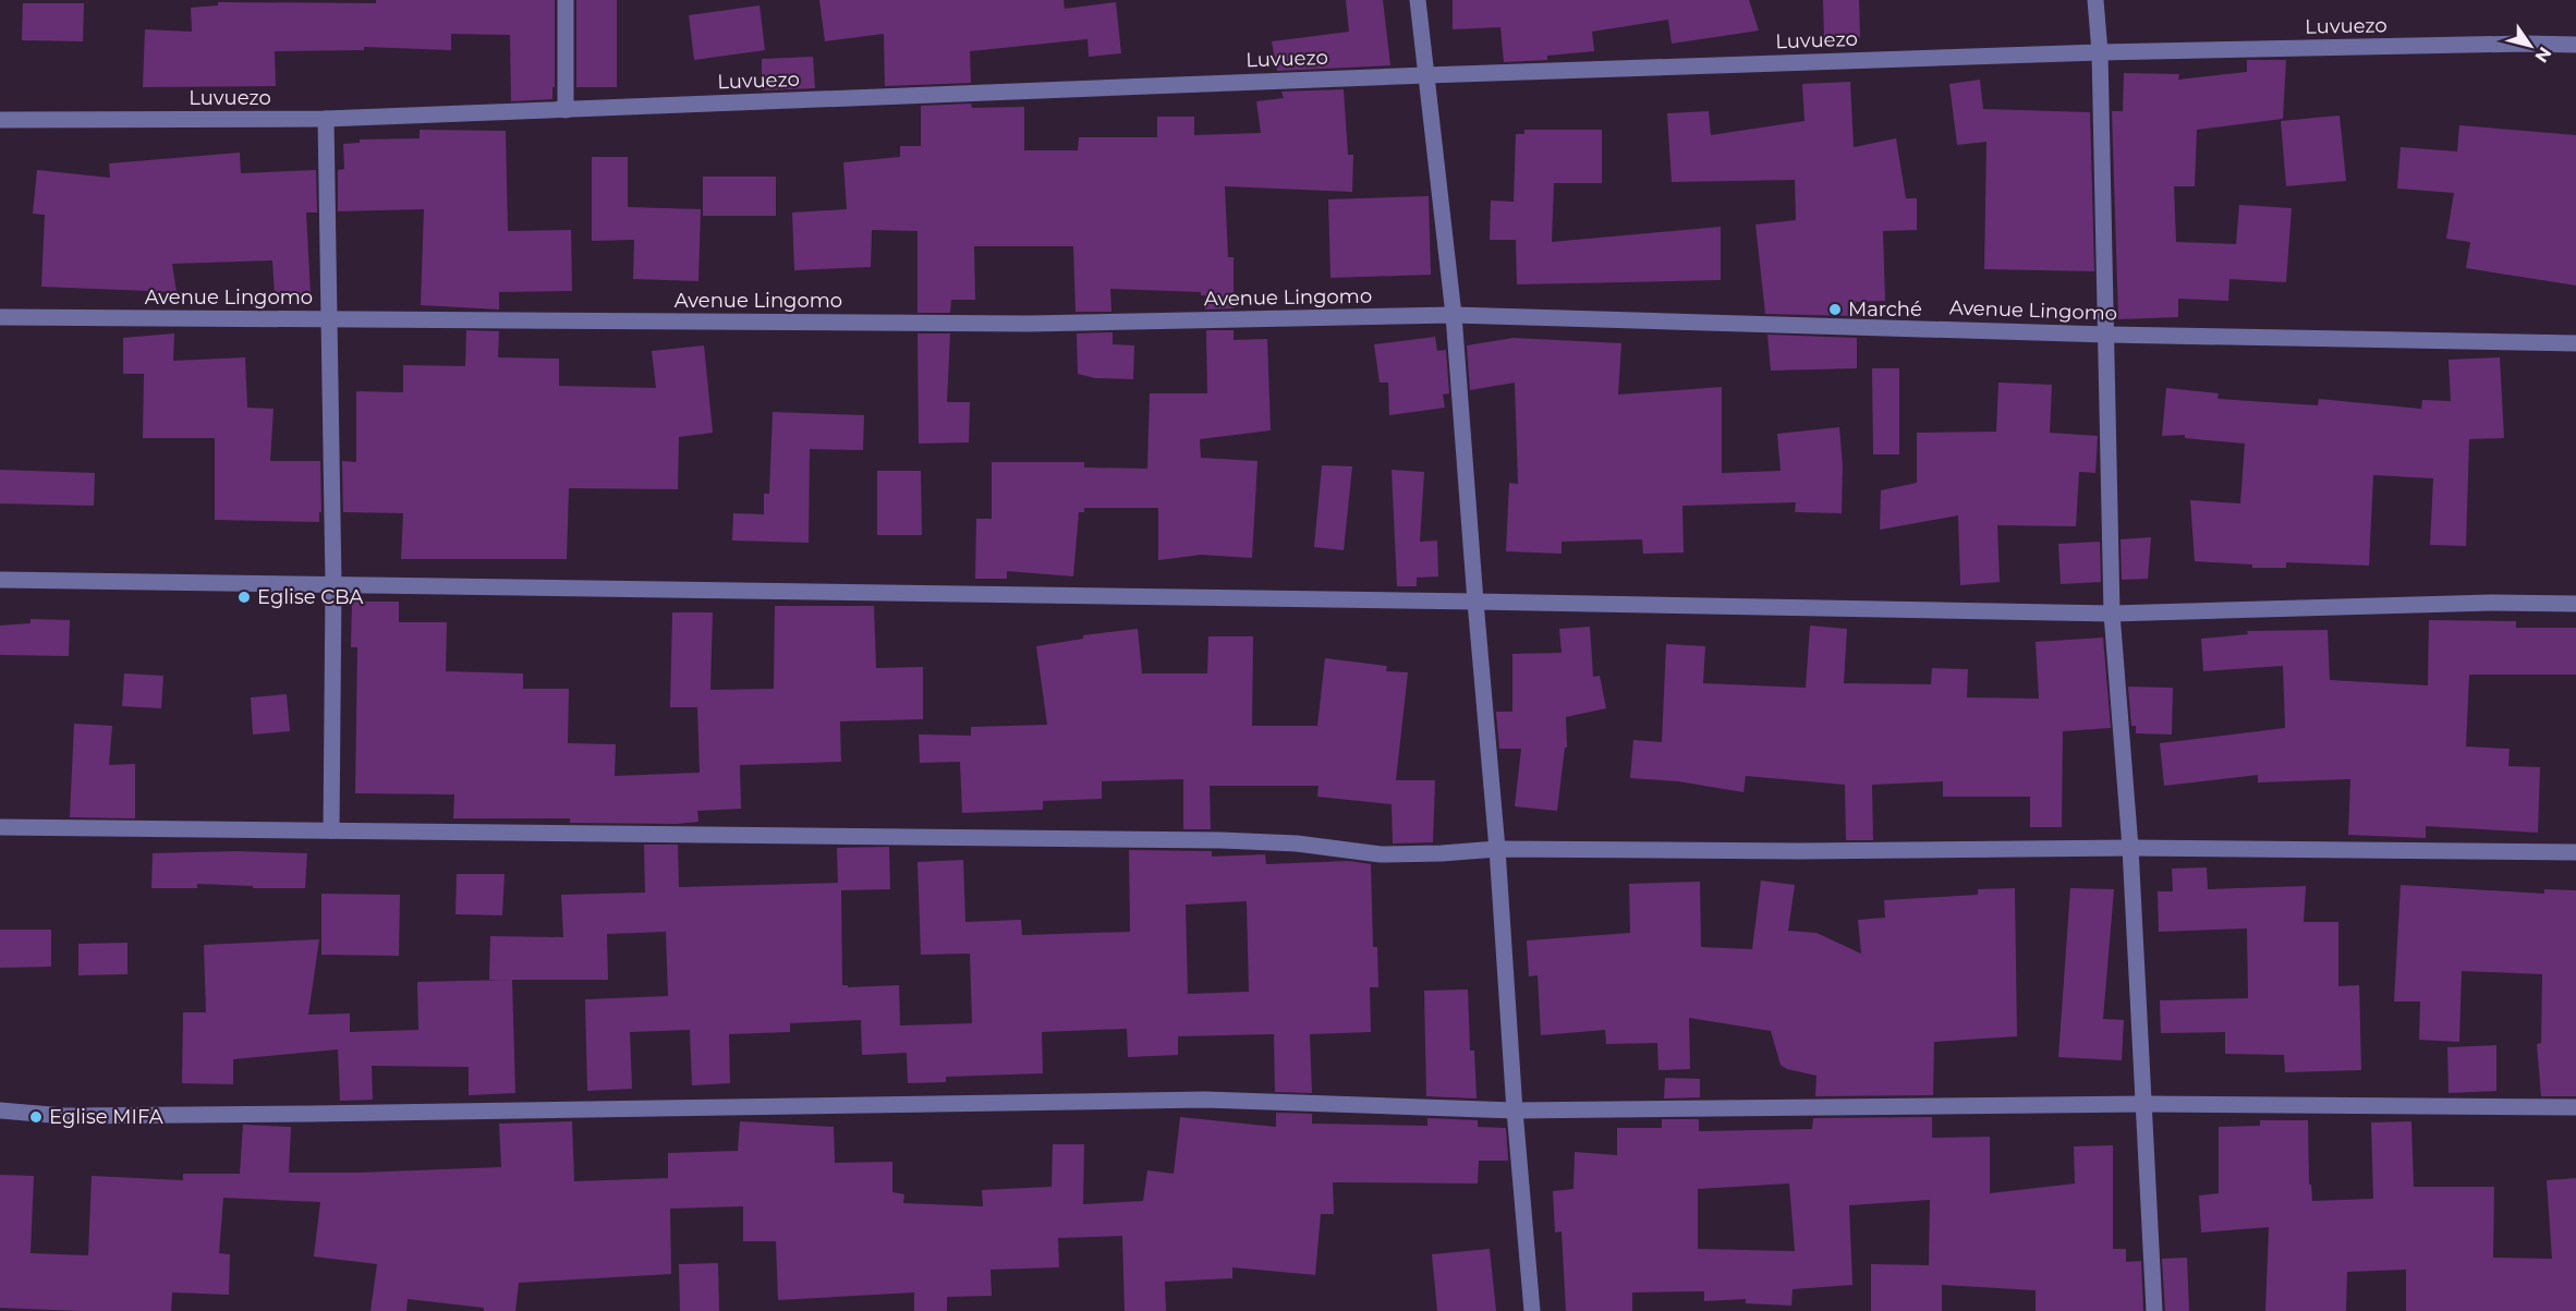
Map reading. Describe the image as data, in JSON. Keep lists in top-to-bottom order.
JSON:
{
  "streets": {
    "street": ["Luvuezo", "Avenue Lingomo"]
  },
  "places": ["Marché", "Eglise CBA", "Eglise MIFA"],
  "north": "bottom right"
}
